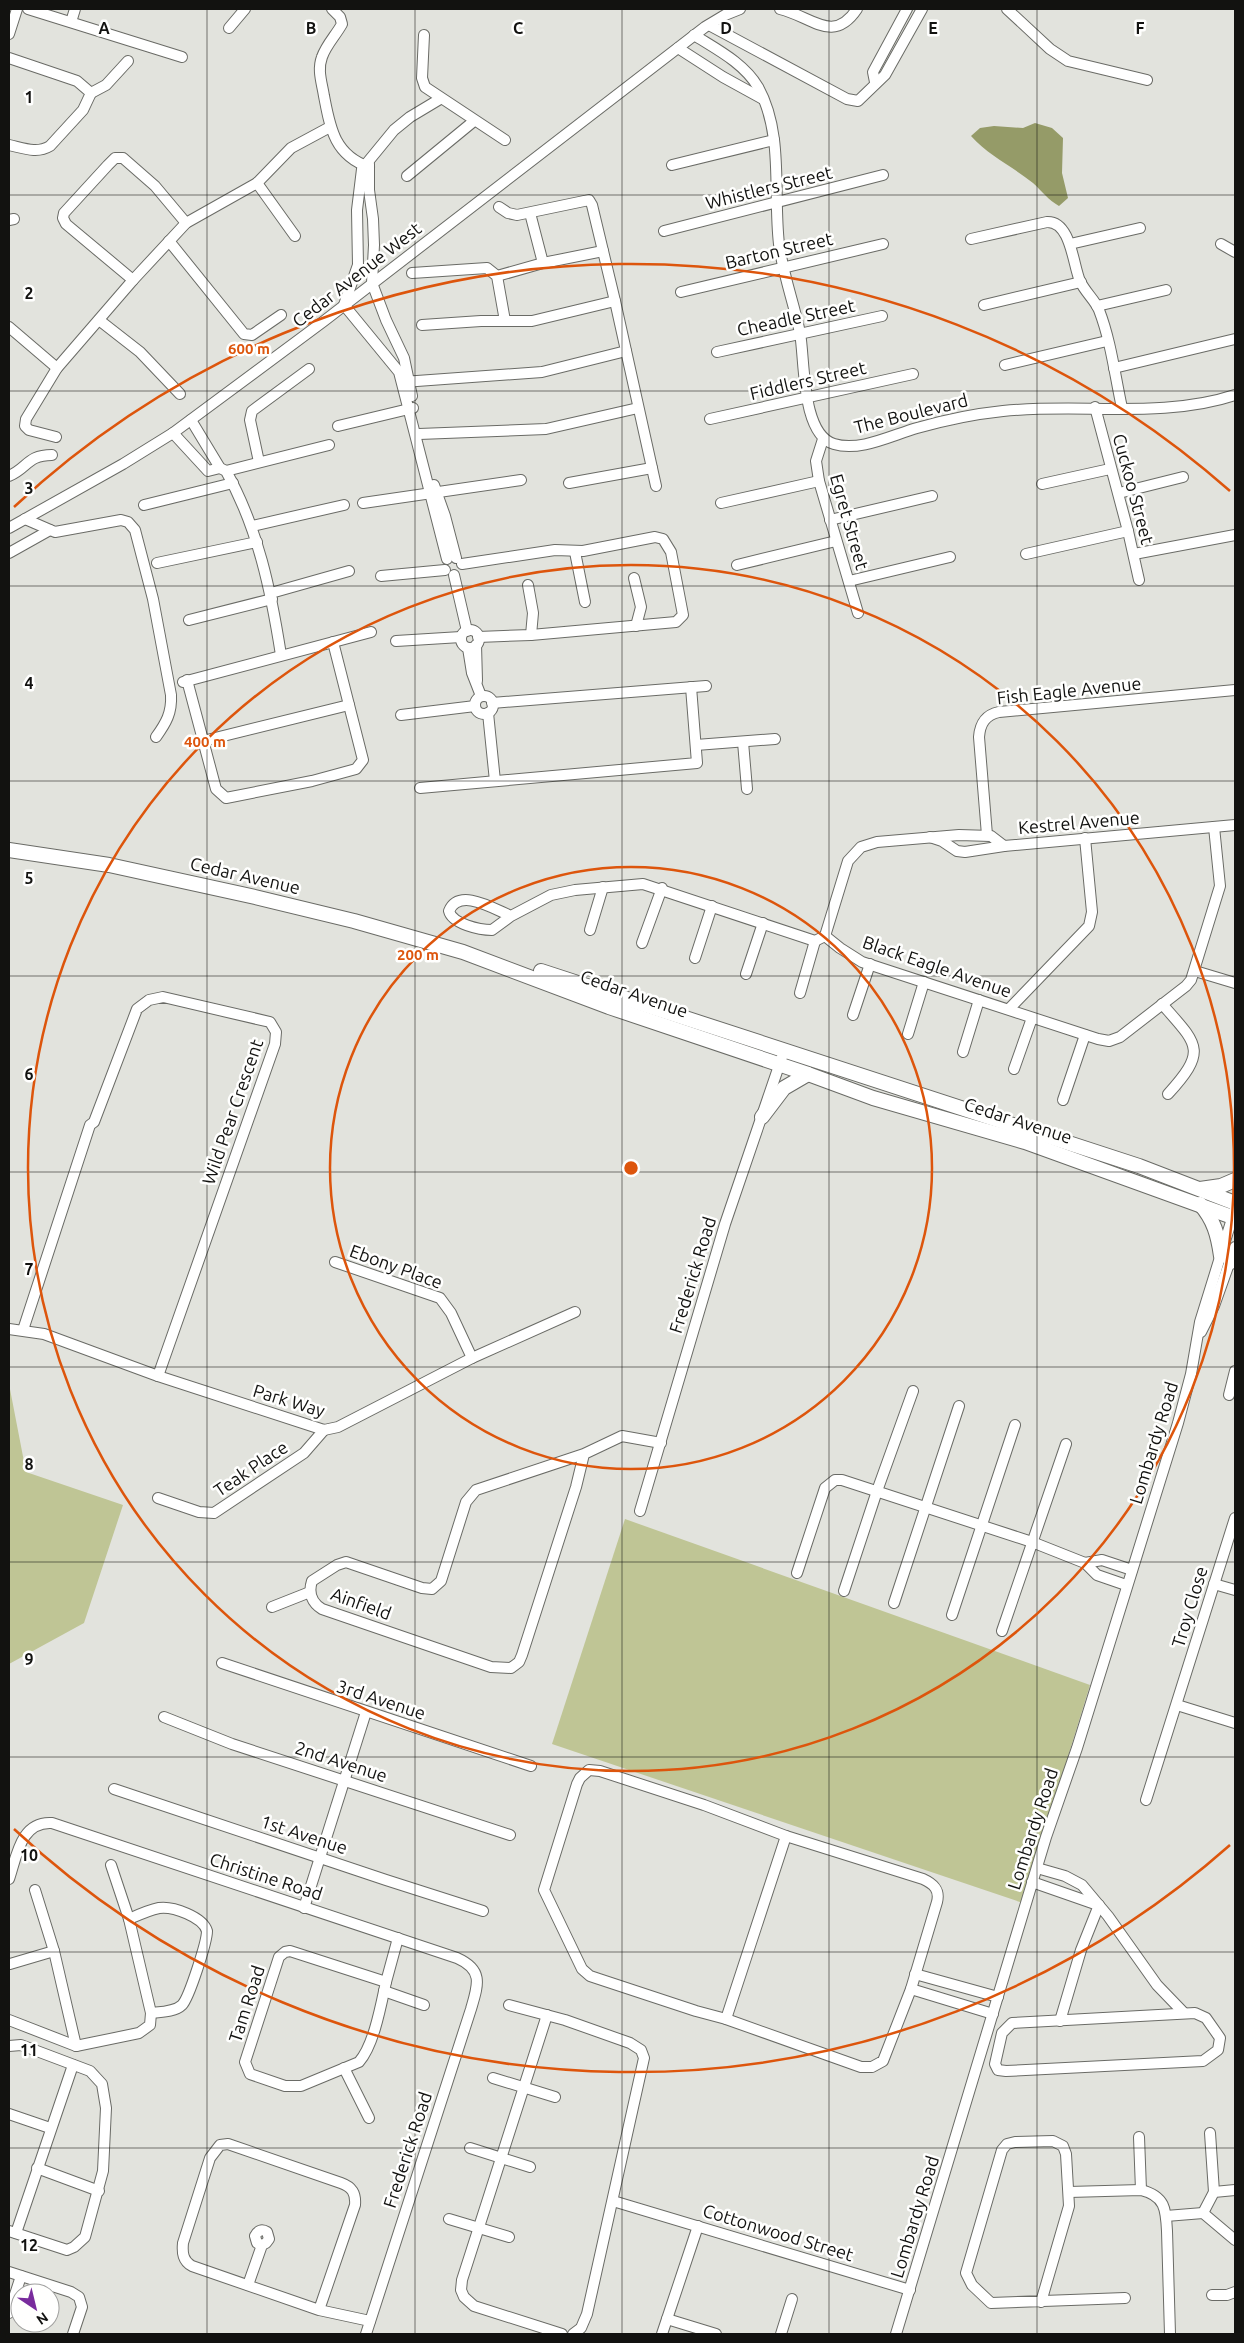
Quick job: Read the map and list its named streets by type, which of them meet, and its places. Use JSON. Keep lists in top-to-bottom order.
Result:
{
  "streets": {
    "main road": ["Cedar Avenue"],
    "street": [
      "Whistlers Street",
      "Barton Street",
      "Cedar Avenue West",
      "Cheadle Street",
      "Fiddlers Street",
      "The Boulevard",
      "Cuckoo Street",
      "Egret Street",
      "Fish Eagle Avenue",
      "Kestrel Avenue",
      "Black Eagle Avenue",
      "Wild Pear Crescent",
      "Ebony Place",
      "Frederick Road",
      "Park Way",
      "Lombardy Road",
      "Teak Place",
      "Ainfield",
      "Troy Close",
      "3rd Avenue",
      "2nd Avenue",
      "1st Avenue",
      "Christine Road",
      "Tam Road",
      "Cottonwood Street"
    ]
  },
  "crossings": [
    ["The Boulevard", "Cuckoo Street"],
    ["The Boulevard", "Egret Street"],
    ["Kestrel Avenue", "Black Eagle Avenue"],
    ["Cedar Avenue", "Frederick Road"],
    ["Cedar Avenue", "Lombardy Road"],
    ["Wild Pear Crescent", "Park Way"],
    ["Ebony Place", "Park Way"],
    ["Frederick Road", "Ainfield"],
    ["Frederick Road", "Christine Road"],
    ["Park Way", "Teak Place"],
    ["Lombardy Road", "Cottonwood Street"],
    ["Christine Road", "Tam Road"]
  ],
  "north": "bottom right",
  "grid": {
    "columns": [
      "A",
      "B",
      "C",
      "D",
      "E",
      "F"
    ],
    "rows": [
      "1",
      "2",
      "3",
      "4",
      "5",
      "6",
      "7",
      "8",
      "9",
      "10",
      "11",
      "12"
    ]
  },
  "rings": ["600 m", "400 m", "200 m"]
}
